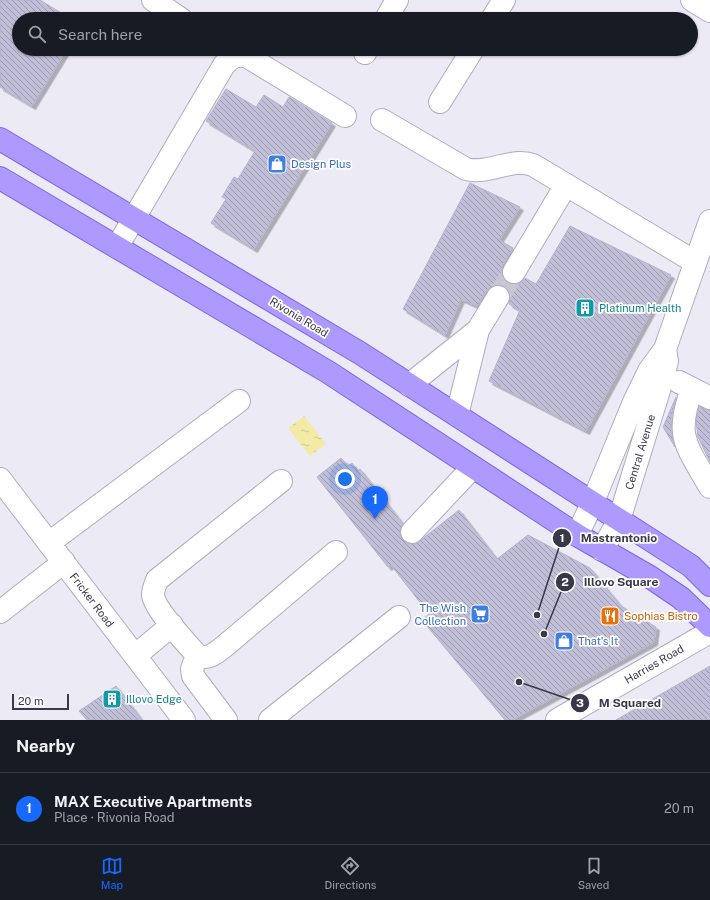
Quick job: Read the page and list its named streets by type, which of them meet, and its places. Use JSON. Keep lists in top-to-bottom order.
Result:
{
  "streets": {
    "main road": ["Rivonia Road"],
    "street": ["Central Avenue", "Fricker Road", "Harries Road"]
  },
  "crossings": [
    ["Rivonia Road", "Central Avenue"]
  ],
  "places": {
    "shop": ["Design Plus", "That's It"],
    "building": ["Platinum Health", "Illovo Edge"],
    "supermarket": ["The Wish Collection"],
    "other": ["Mastrantonio", "Illovo Square", "M Squared"],
    "restaurant": ["Sophias Bistro"]
  },
  "scale_bar": "20 m",
  "page": {
    "search": "Search here",
    "pins": "1",
    "scale": "20 m",
    "heading": "Nearby",
    "list": [
      {
        "mark": "1",
        "name": "MAX Executive Apartments",
        "note": "Place · Rivonia Road",
        "value": "20 m"
      }
    ],
    "nav": ["Map", "Directions", "Saved"]
  }
}
